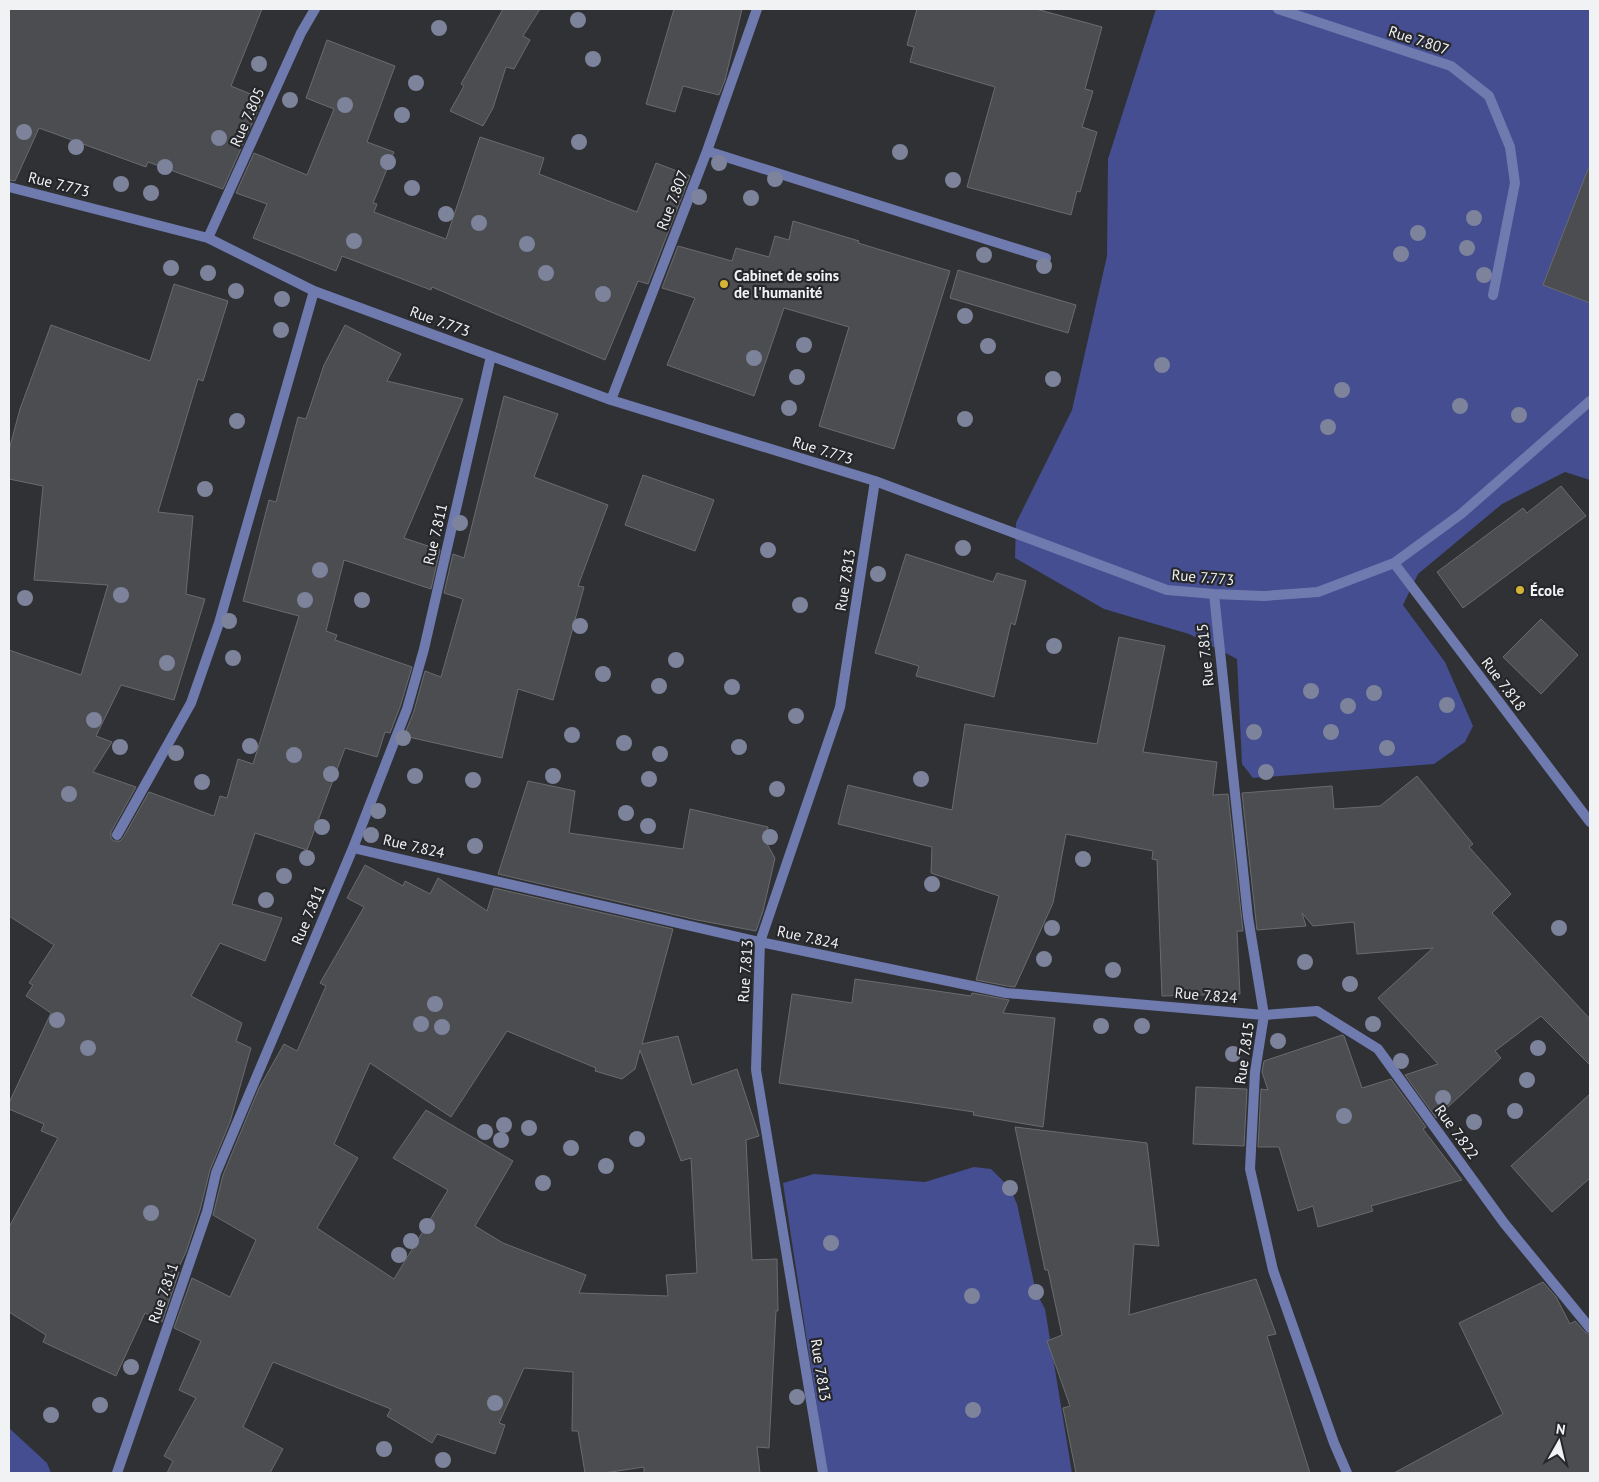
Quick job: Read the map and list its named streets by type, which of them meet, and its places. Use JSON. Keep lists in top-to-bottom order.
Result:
{
  "streets": {
    "street": [
      "Rue 7.807",
      "Rue 7.805",
      "Rue 7.773",
      "Rue 7.811",
      "Rue 7.813",
      "Rue 7.815",
      "Rue 7.818",
      "Rue 7.824",
      "Rue 7.822"
    ]
  },
  "crossings": [
    ["Rue 7.807", "Rue 7.773"],
    ["Rue 7.805", "Rue 7.773"],
    ["Rue 7.773", "Rue 7.811"],
    ["Rue 7.773", "Rue 7.813"],
    ["Rue 7.773", "Rue 7.815"],
    ["Rue 7.773", "Rue 7.818"],
    ["Rue 7.811", "Rue 7.824"],
    ["Rue 7.813", "Rue 7.824"],
    ["Rue 7.815", "Rue 7.824"],
    ["Rue 7.815", "Rue 7.822"],
    ["Rue 7.824", "Rue 7.822"]
  ],
  "places": ["Cabinet de soins de l'humanité", "École"],
  "north": "top"
}
